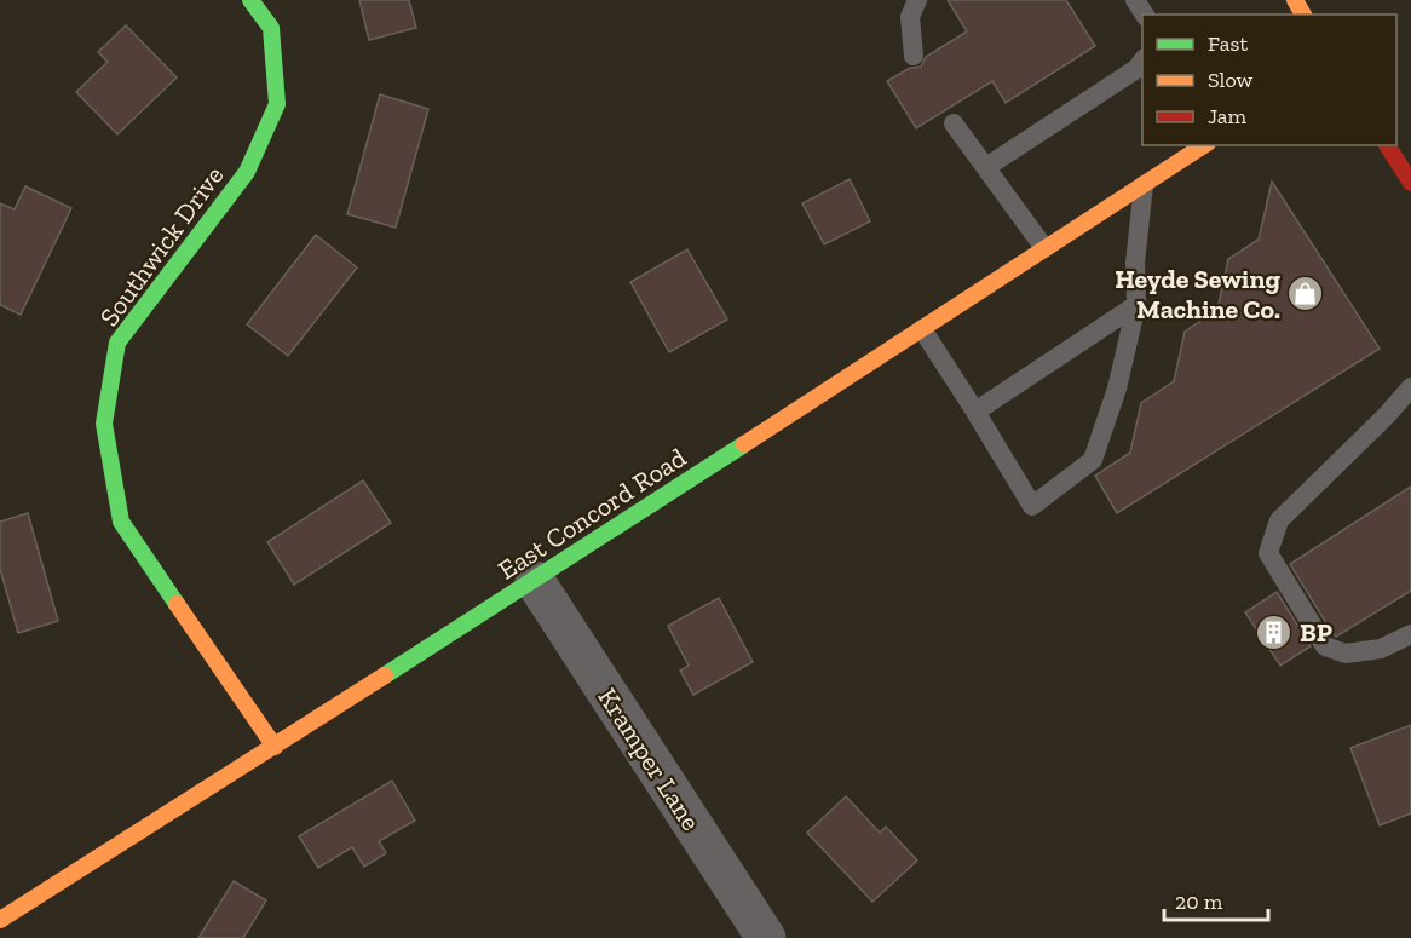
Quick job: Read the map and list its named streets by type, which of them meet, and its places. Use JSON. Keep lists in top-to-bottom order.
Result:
{
  "streets": {
    "street": ["Southwick Drive", "East Concord Road", "Kramper Lane"]
  },
  "crossings": [
    ["Southwick Drive", "East Concord Road"],
    ["East Concord Road", "Kramper Lane"]
  ],
  "places": {
    "shop": ["Heyde Sewing Machine Co."],
    "building": ["BP"]
  },
  "legend": ["Fast", "Slow", "Jam"],
  "scale_bar": "20 m"
}
